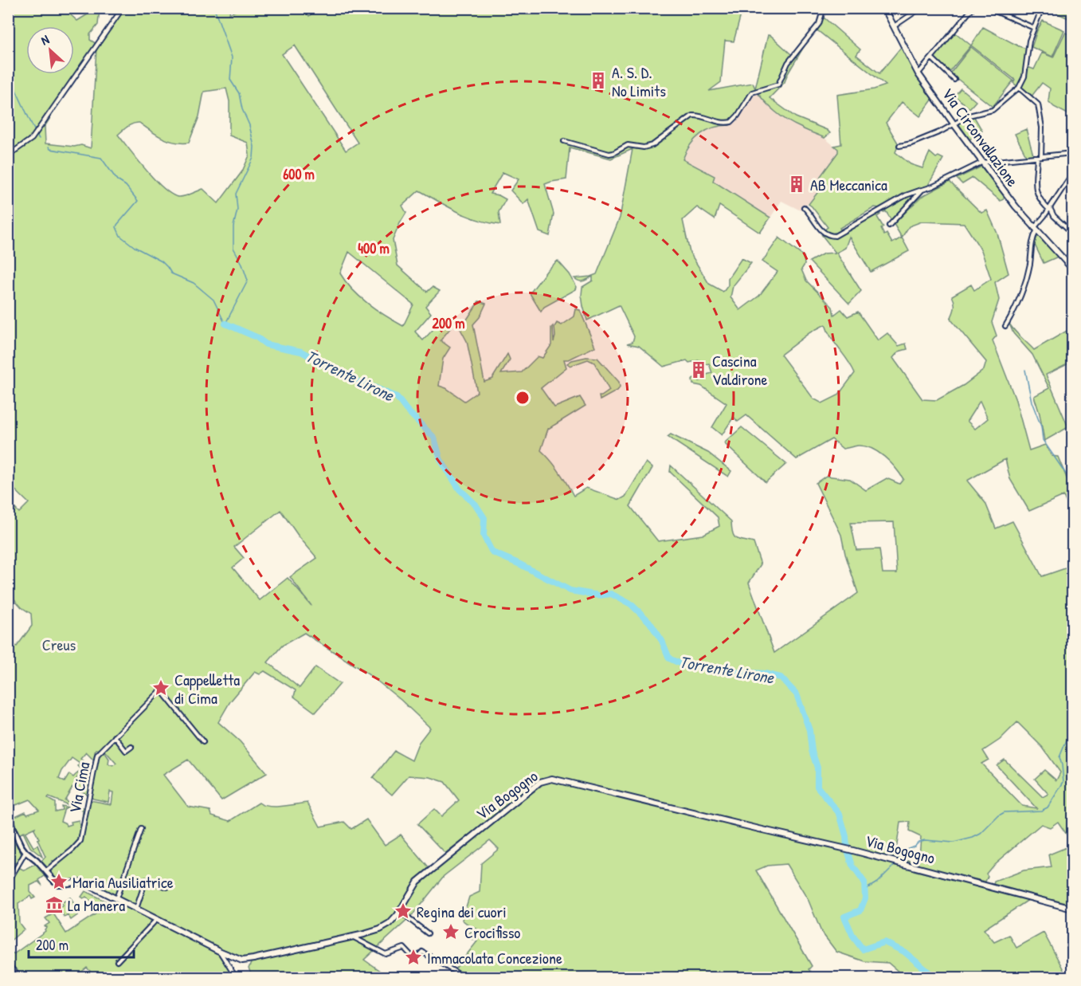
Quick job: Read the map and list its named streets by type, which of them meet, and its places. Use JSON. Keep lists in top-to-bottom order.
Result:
{
  "streets": {
    "main road": ["Via Circonvallazione", "Via Bogogno"],
    "street": ["Via Cima"]
  },
  "water": ["Torrente Lirone"],
  "parks": ["Creus"],
  "places": {
    "building": ["A. S. D. No Limits", "AB Meccanica", "Cascina Valdirone"],
    "place": [
      "Cappelletta di Cima",
      "Maria Ausiliatrice",
      "Regina dei cuori",
      "Crocifisso",
      "Immacolata Concezione"
    ],
    "museum": ["La Manera"]
  },
  "scale_bar": "200 m",
  "north": "top left",
  "rings": ["600 m", "400 m", "200 m"]
}
